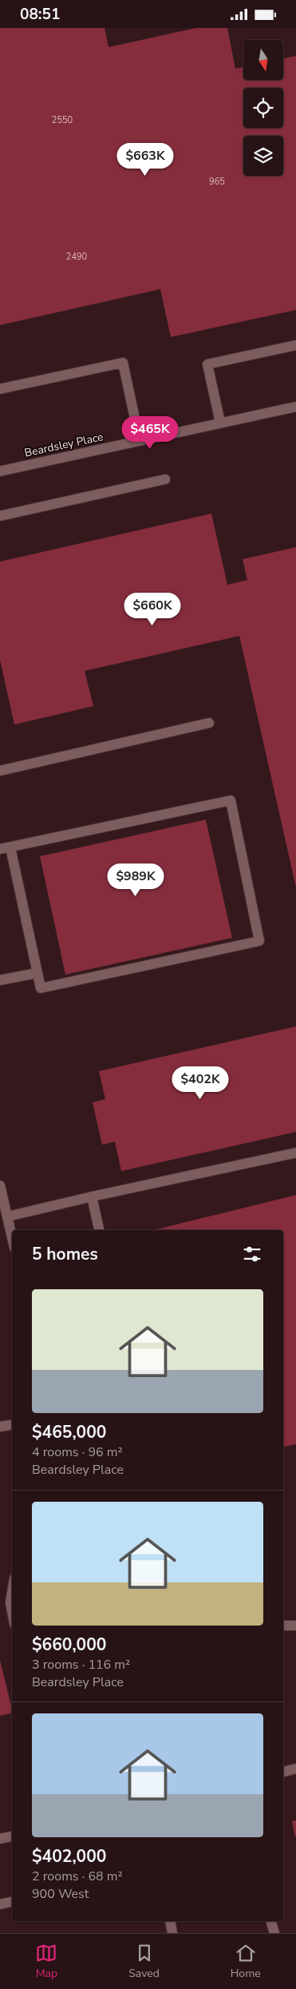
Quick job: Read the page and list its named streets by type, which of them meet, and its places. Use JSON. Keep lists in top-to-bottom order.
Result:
{
  "streets": {
    "street": ["Beardsley Place"]
  },
  "house_numbers": ["2550", "965", "2490"],
  "north": "bottom",
  "page": {
    "status": "08:51",
    "price": [
      "$663K",
      "$465K",
      "$660K",
      "$989K",
      "$402K"
    ],
    "heading": "5 homes",
    "list": [
      {
        "name": "$465,000",
        "note": "4 rooms · 96 m² · Beardsley Place"
      },
      {
        "name": "$660,000",
        "note": "3 rooms · 116 m² · Beardsley Place"
      },
      {
        "name": "$402,000",
        "note": "2 rooms · 68 m² · 900 West"
      }
    ],
    "tabs": ["Map", "Saved", "Home"]
  }
}
